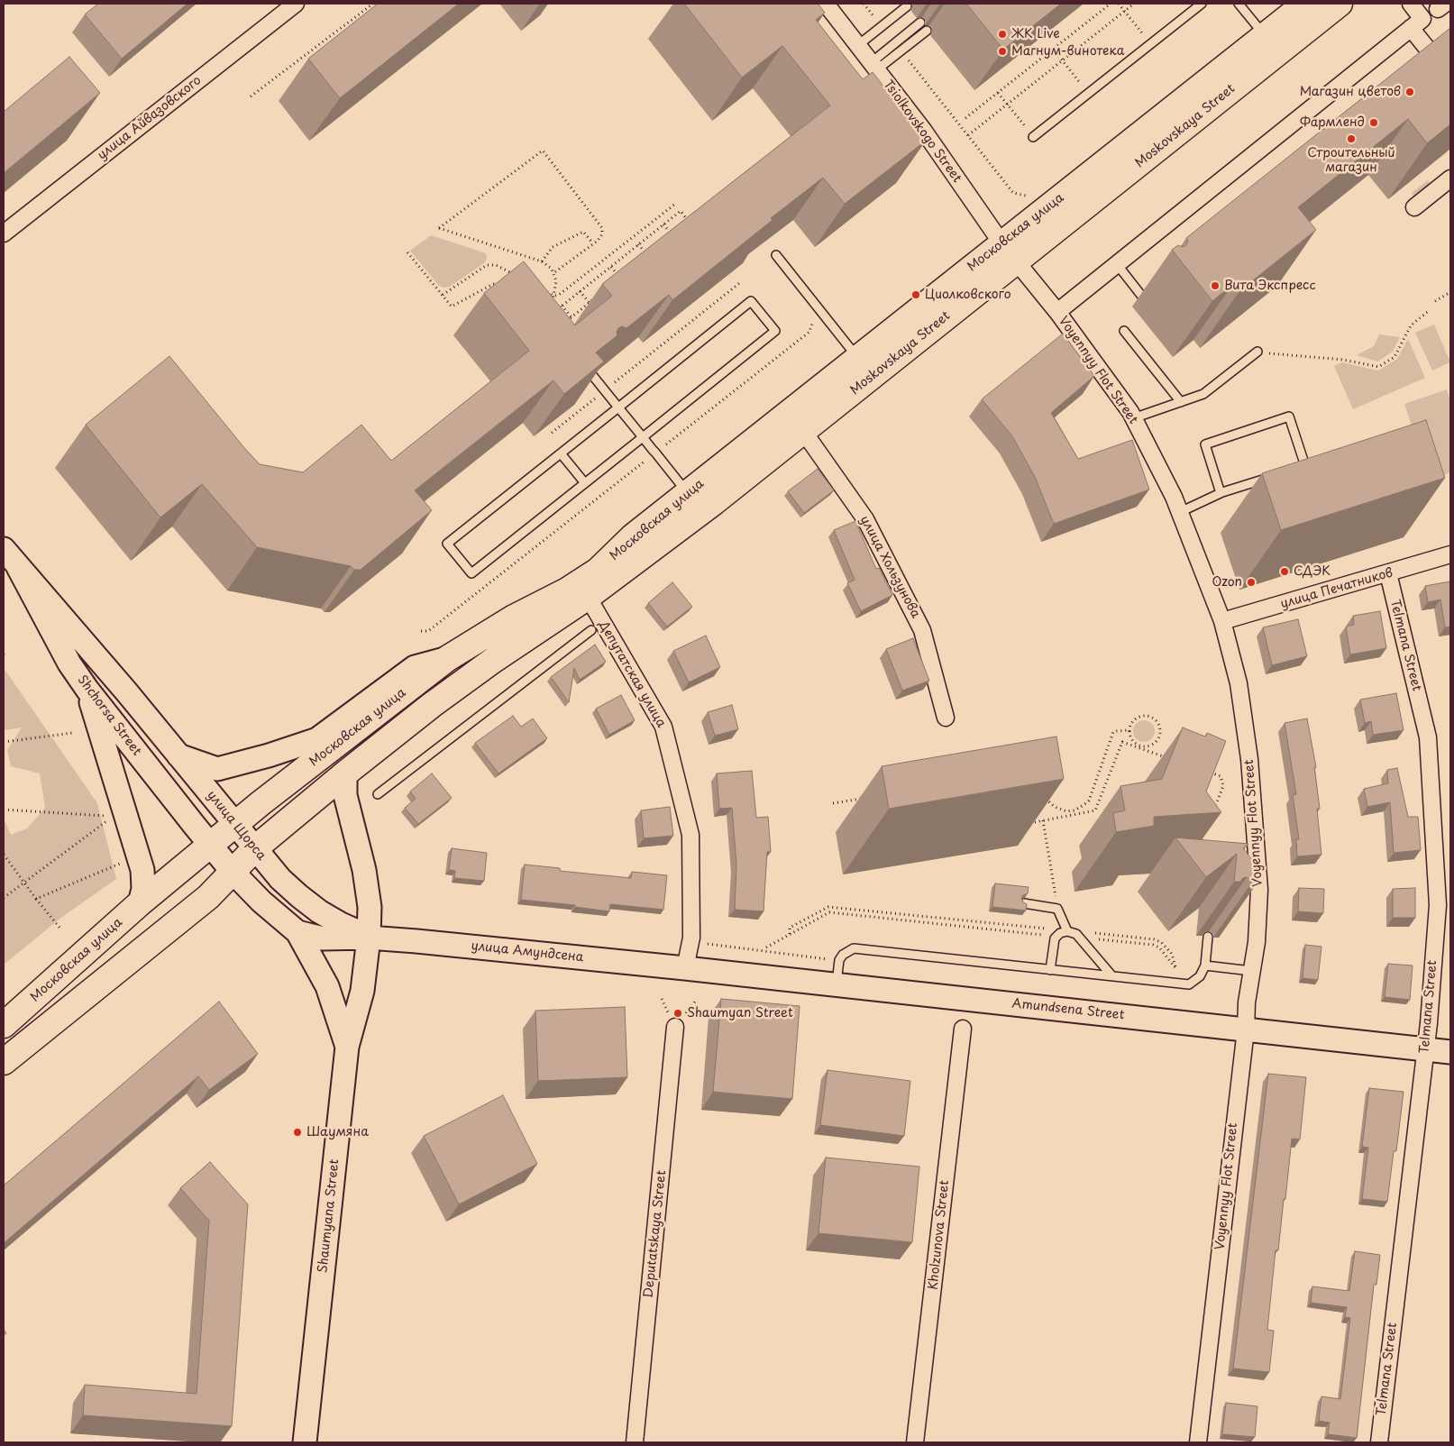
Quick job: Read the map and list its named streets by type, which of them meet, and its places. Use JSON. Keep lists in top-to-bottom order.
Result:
{
  "streets": {
    "main road": [
      "Moskovskaya Street",
      "Московская улица",
      "Shchorsa Street",
      "улица Щорса",
      "улица Амундсена",
      "Amundsena Street",
      "Shaumyana Street"
    ],
    "street": [
      "улица Айвазовского",
      "Tsiolkovskogo Street",
      "Voyennyy Flot Street",
      "улица Хользунова",
      "улица Печатников",
      "Telmana Street",
      "Депутатская улица",
      "Deputatskaya Street",
      "Kholzunova Street"
    ]
  },
  "crossings": [
    ["Moskovskaya Street", "Tsiolkovskogo Street"],
    ["Moskovskaya Street", "Московская улица"],
    ["Moskovskaya Street", "Voyennyy Flot Street"],
    ["Moskovskaya Street", "улица Хользунова"],
    ["Moskovskaya Street", "Депутатская улица"],
    ["Tsiolkovskogo Street", "Московская улица"],
    ["Tsiolkovskogo Street", "Voyennyy Flot Street"],
    ["Московская улица", "Voyennyy Flot Street"],
    ["Московская улица", "Shchorsa Street"],
    ["Московская улица", "улица Щорса"],
    ["Voyennyy Flot Street", "улица Печатников"],
    ["Voyennyy Flot Street", "Amundsena Street"],
    ["улица Печатников", "Telmana Street"],
    ["Telmana Street", "Amundsena Street"],
    ["Депутатская улица", "улица Амундсена"],
    ["Депутатская улица", "Amundsena Street"],
    ["Shchorsa Street", "улица Щорса"],
    ["улица Щорса", "улица Амундсена"],
    ["улица Щорса", "Shaumyana Street"],
    ["улица Амундсена", "Amundsena Street"],
    ["улица Амундсена", "Shaumyana Street"]
  ],
  "places": [
    "ЖК Live",
    "Магнум-винотека",
    "Магазин цветов",
    "Фармленд",
    "Строительный магазин",
    "Вита Экспресс",
    "Циолковского",
    "СДЭК",
    "Ozon",
    "Shaumyan Street",
    "Шаумяна"
  ]
}
